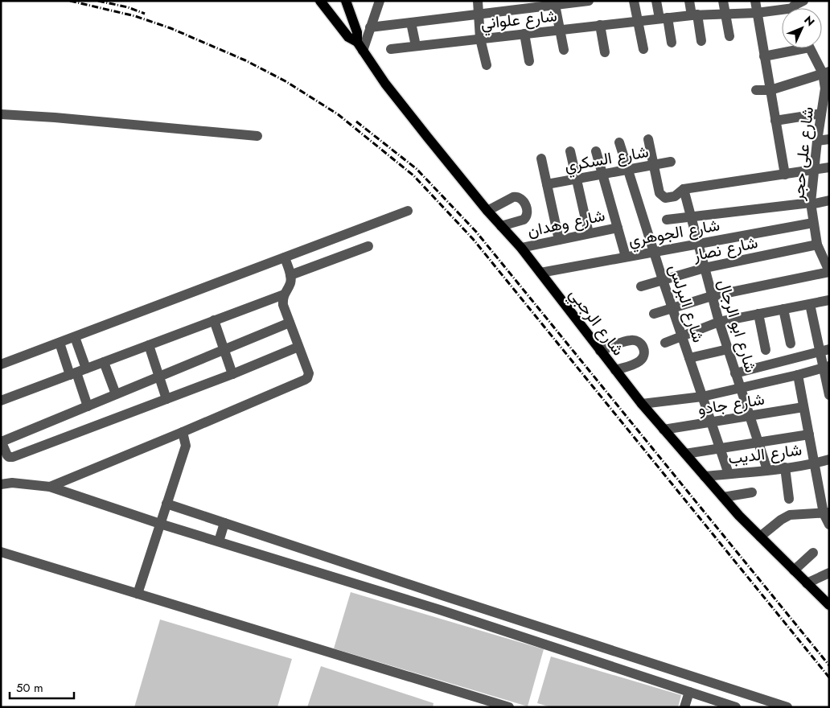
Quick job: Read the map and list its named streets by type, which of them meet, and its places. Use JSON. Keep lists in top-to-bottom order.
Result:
{
  "streets": {
    "main road": ["شارع الرجبي"],
    "street": [
      "شارع علواني",
      "شارع على حجر",
      "شارع السكري",
      "شارع وهدان",
      "شارع الجوهري",
      "شارع نصار",
      "شارع البرلس",
      "شارع ابو الرجال",
      "شارع جادو",
      "شارع الديب"
    ]
  },
  "crossings": [
    ["شارع على حجر", "شارع الجوهري"],
    ["شارع على حجر", "شارع نصار"],
    ["شارع السكري", "شارع البرلس"],
    ["شارع وهدان", "شارع الرجبي"],
    ["شارع الجوهري", "شارع البرلس"],
    ["شارع الجوهري", "شارع الرجبي"],
    ["شارع الجوهري", "شارع ابو الرجال"],
    ["شارع نصار", "شارع البرلس"],
    ["شارع نصار", "شارع ابو الرجال"],
    ["شارع البرلس", "شارع جادو"],
    ["شارع البرلس", "شارع الديب"],
    ["شارع الرجبي", "شارع جادو"],
    ["شارع الرجبي", "شارع الديب"],
    ["شارع ابو الرجال", "شارع جادو"],
    ["شارع ابو الرجال", "شارع الديب"]
  ],
  "scale_bar": "50 m",
  "north": "top right"
}
